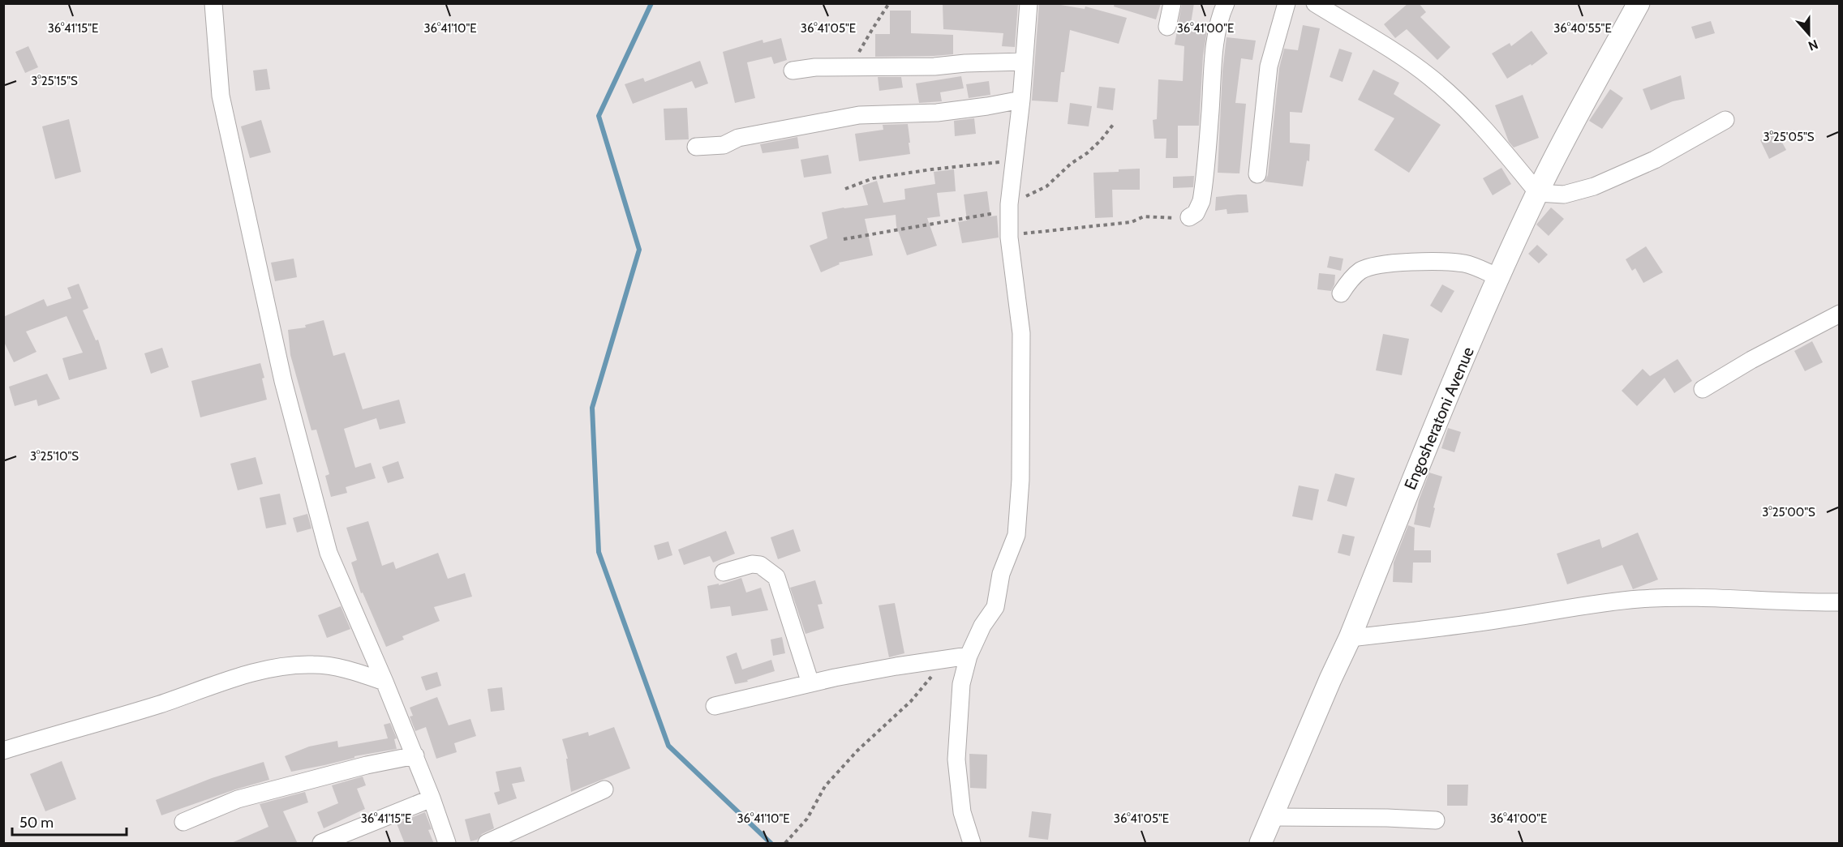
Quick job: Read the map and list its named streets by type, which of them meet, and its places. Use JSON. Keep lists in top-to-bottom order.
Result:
{
  "streets": {
    "street": ["Engosheratoni Avenue"]
  },
  "scale_bar": "50 m",
  "north": "bottom",
  "coordinates": [
    "36°41'15\"E",
    "36°41'10\"E",
    "36°41'05\"E",
    "36°41'00\"E",
    "36°40'55\"E",
    "3°25'15\"S",
    "3°25'05\"S",
    "3°25'10\"S",
    "3°25'00\"S"
  ]
}
